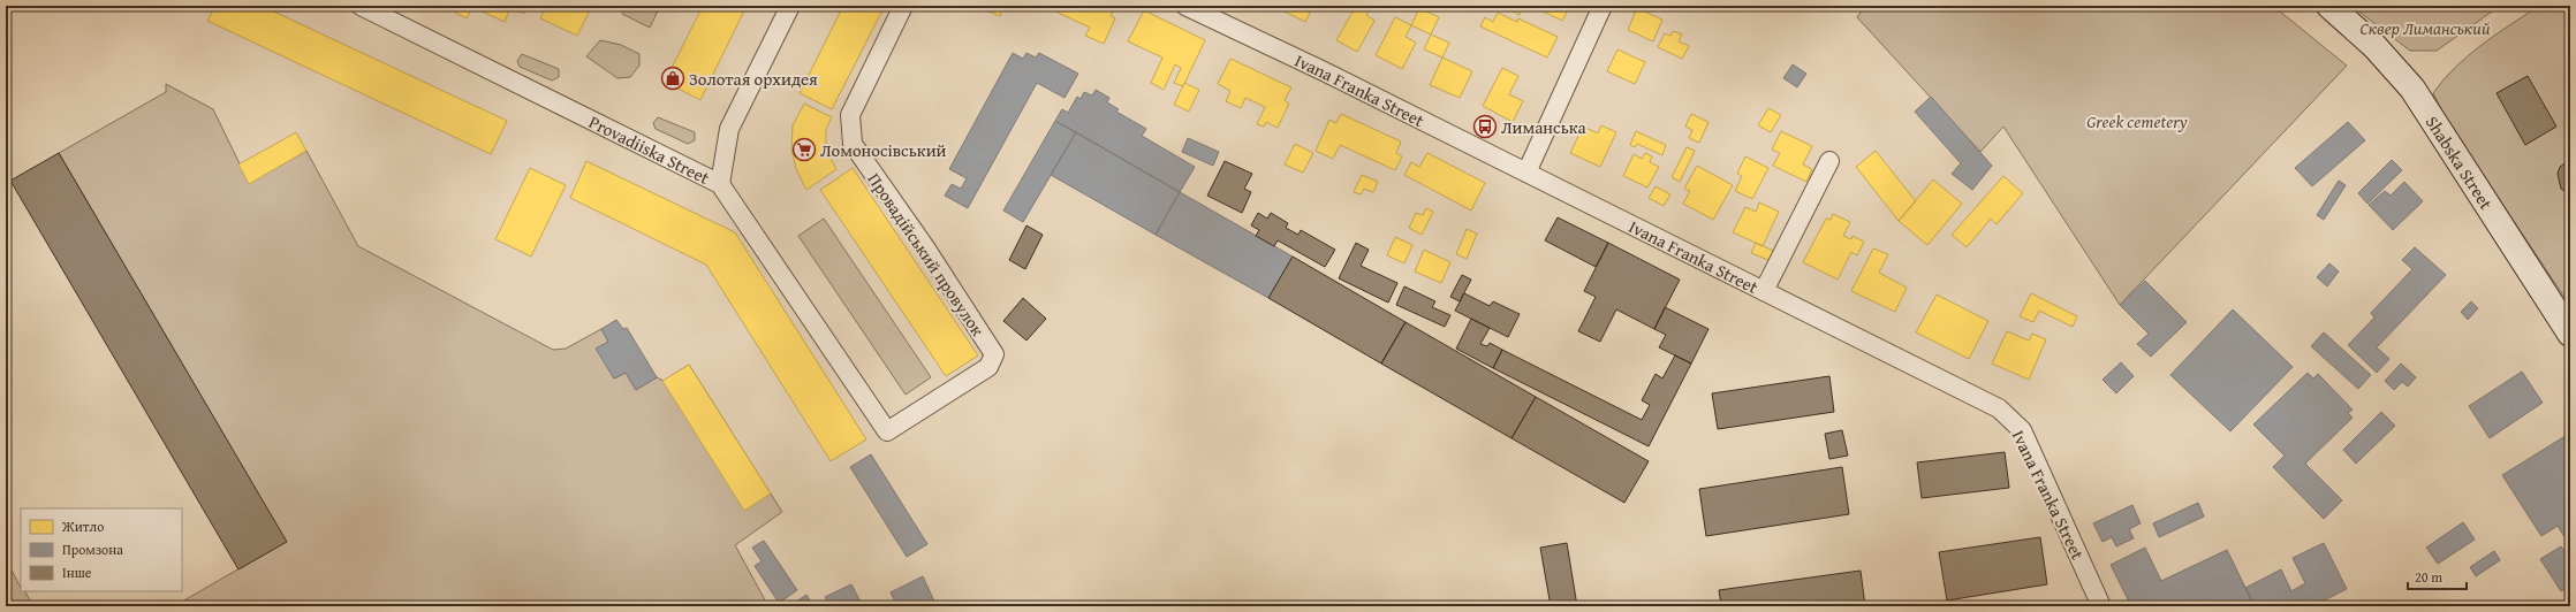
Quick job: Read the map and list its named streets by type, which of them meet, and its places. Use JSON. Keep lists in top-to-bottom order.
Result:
{
  "streets": {
    "main road": ["Shabska Street"],
    "street": ["Ivana Franka Street", "Provadiiska Street", "Провадійський провулок"]
  },
  "crossings": [
    ["Provadiiska Street", "Провадійський провулок"]
  ],
  "parks": ["Сквер Лиманський", "Greek cemetery"],
  "places": {
    "shop": ["Золотая орхидея"],
    "bus stop": ["Лиманська"],
    "supermarket": ["Ломоносівський"]
  },
  "legend": ["Житло", "Промзона", "Інше"],
  "scale_bar": "20 m"
}
